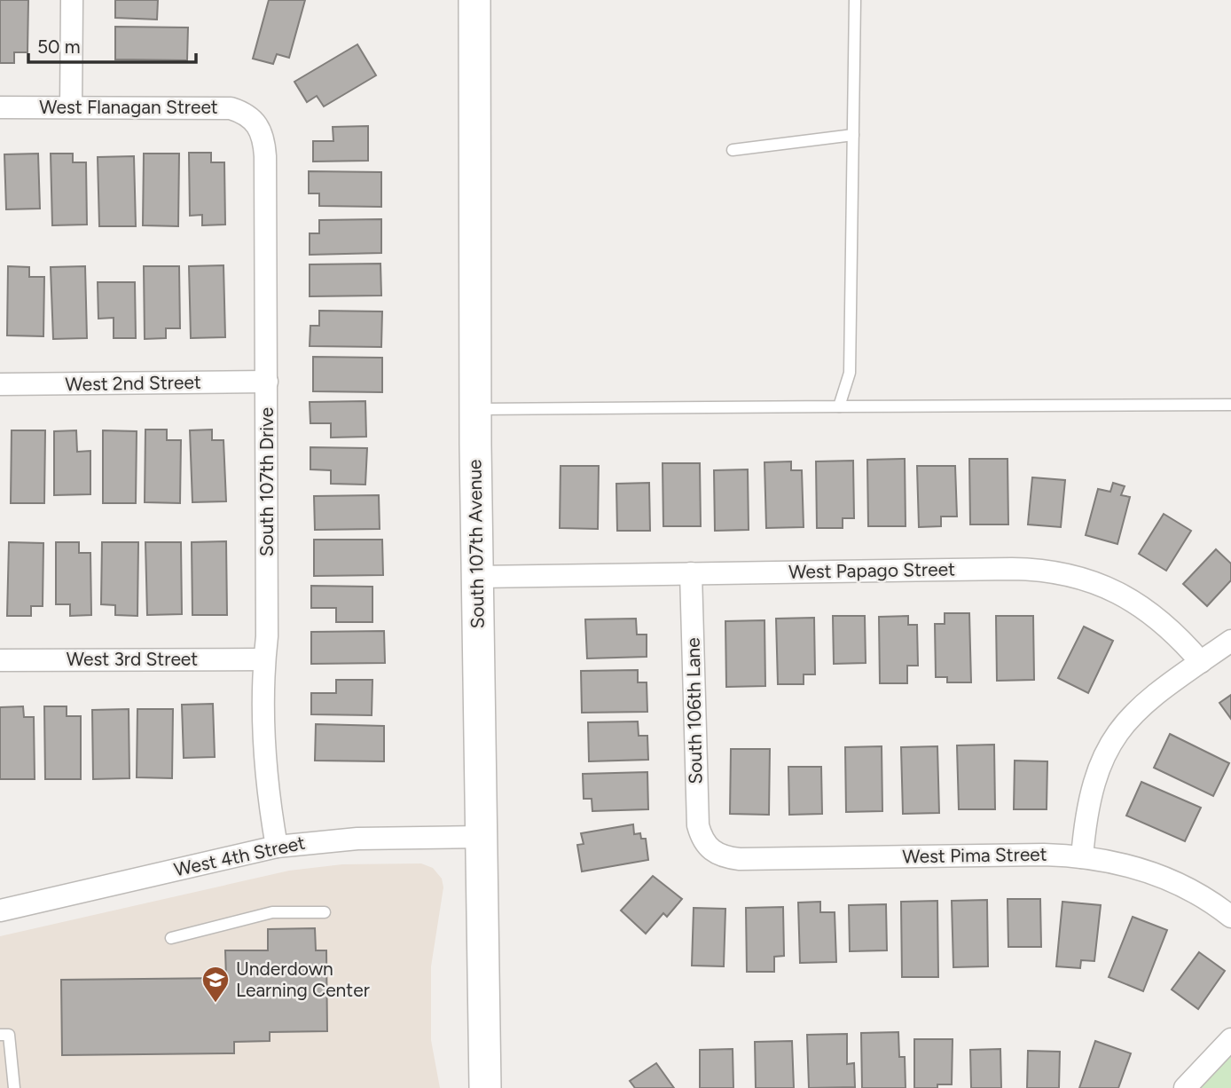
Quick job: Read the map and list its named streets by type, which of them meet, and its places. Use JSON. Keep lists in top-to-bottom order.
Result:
{
  "streets": {
    "main road": ["South 107th Avenue"],
    "street": [
      "West Flanagan Street",
      "West 2nd Street",
      "South 107th Drive",
      "West Papago Street",
      "West 3rd Street",
      "South 106th Lane",
      "West Pima Street",
      "West 4th Street"
    ]
  },
  "crossings": [
    ["West Flanagan Street", "South 107th Drive"],
    ["West 2nd Street", "South 107th Drive"],
    ["South 107th Drive", "West 3rd Street"],
    ["South 107th Drive", "West 4th Street"],
    ["South 107th Avenue", "West Papago Street"],
    ["South 107th Avenue", "West 4th Street"],
    ["West Papago Street", "South 106th Lane"],
    ["South 106th Lane", "West Pima Street"]
  ],
  "places": {
    "school or university": ["Underdown Learning Center"]
  },
  "scale_bar": "50 m"
}
